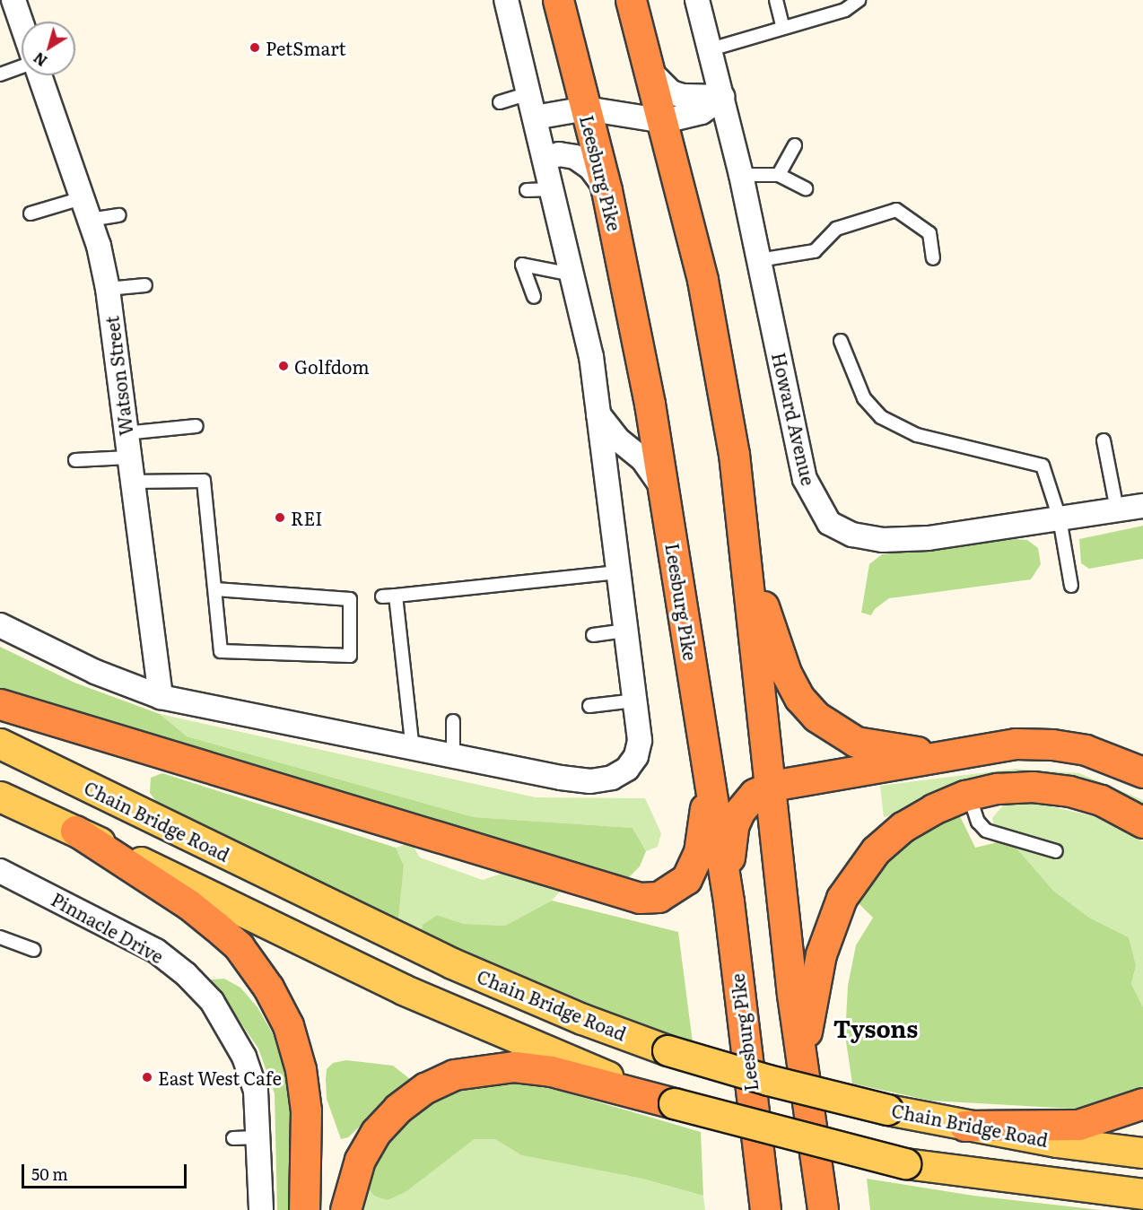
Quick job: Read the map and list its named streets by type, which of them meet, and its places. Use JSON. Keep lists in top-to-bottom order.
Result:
{
  "streets": {
    "highway": ["Leesburg Pike"],
    "main road": ["Chain Bridge Road"],
    "street": ["Watson Street", "Howard Avenue", "Pinnacle Drive"]
  },
  "districts": ["Tysons"],
  "places": [
    "PetSmart",
    "Golfdom",
    "REI",
    "East West Cafe"
  ],
  "scale_bar": "50 m",
  "north": "bottom left"
}
